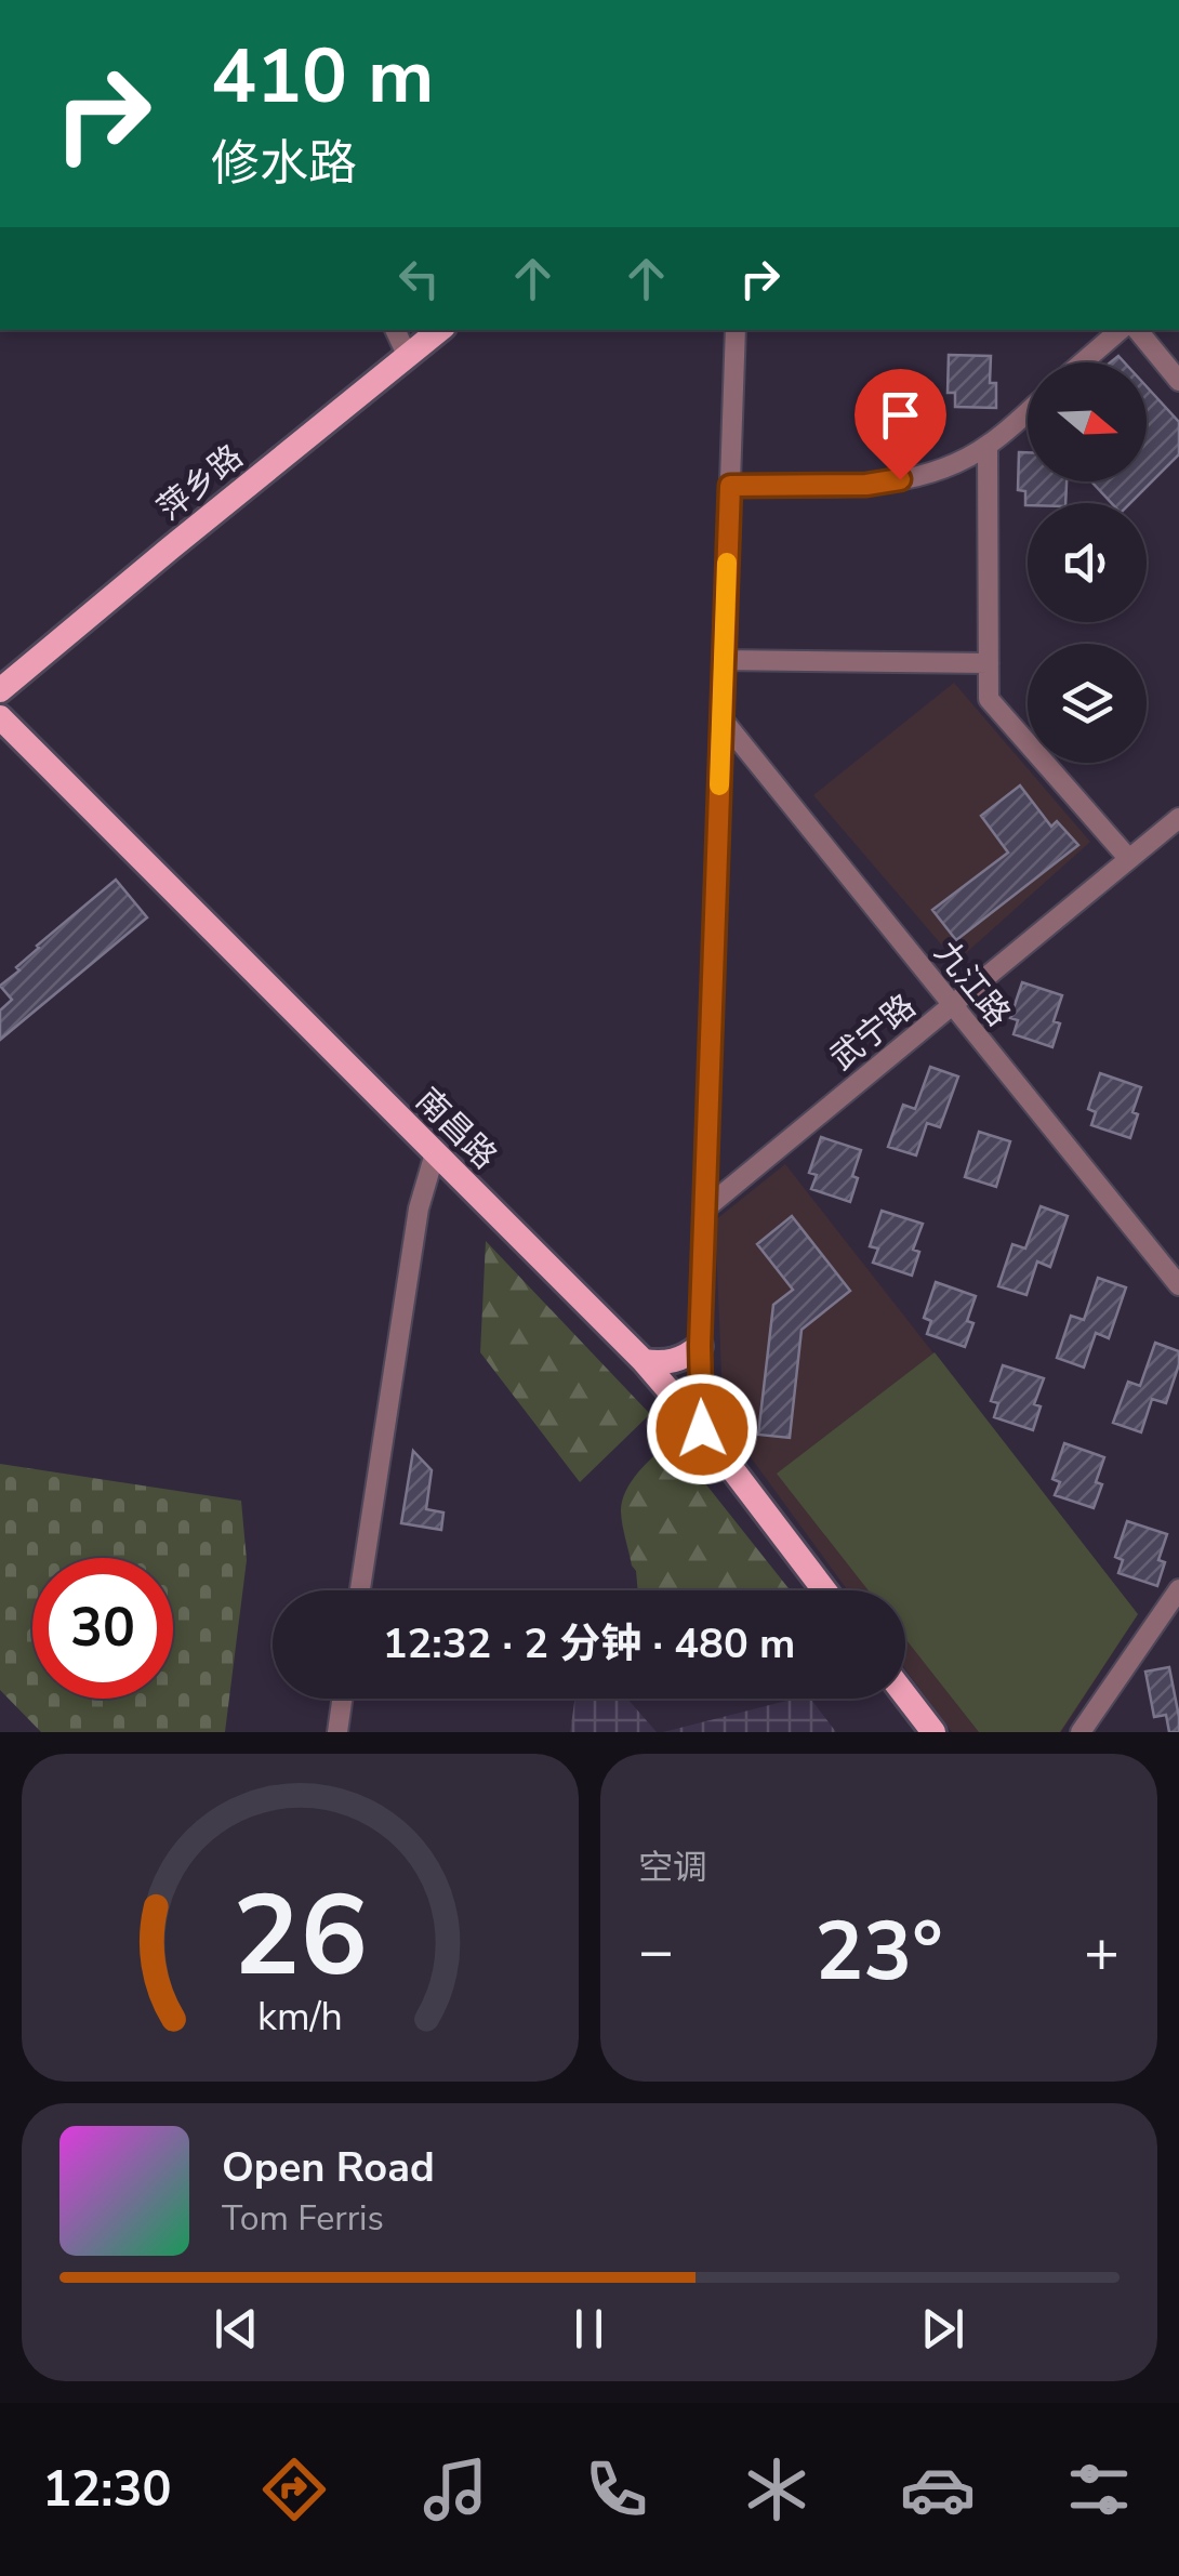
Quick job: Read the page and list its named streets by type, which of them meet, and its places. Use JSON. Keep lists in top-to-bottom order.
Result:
{
  "streets": {
    "main road": ["萍乡路", "南昌路"],
    "street": ["九江路", "武宁路"]
  },
  "crossings": [
    ["九江路", "武宁路"]
  ],
  "north": "right",
  "page": {
    "turn": ["410 m", "修水路"],
    "limit": "30",
    "trip": "12:32 · 2 分钟 · 480 m",
    "tile": "空调",
    "heat": ["−", "23°", "+"],
    "song": ["Open Road", "Tom Ferris"],
    "tabs": "12:30",
    "gauge": ["26", "km/h"]
  }
}
